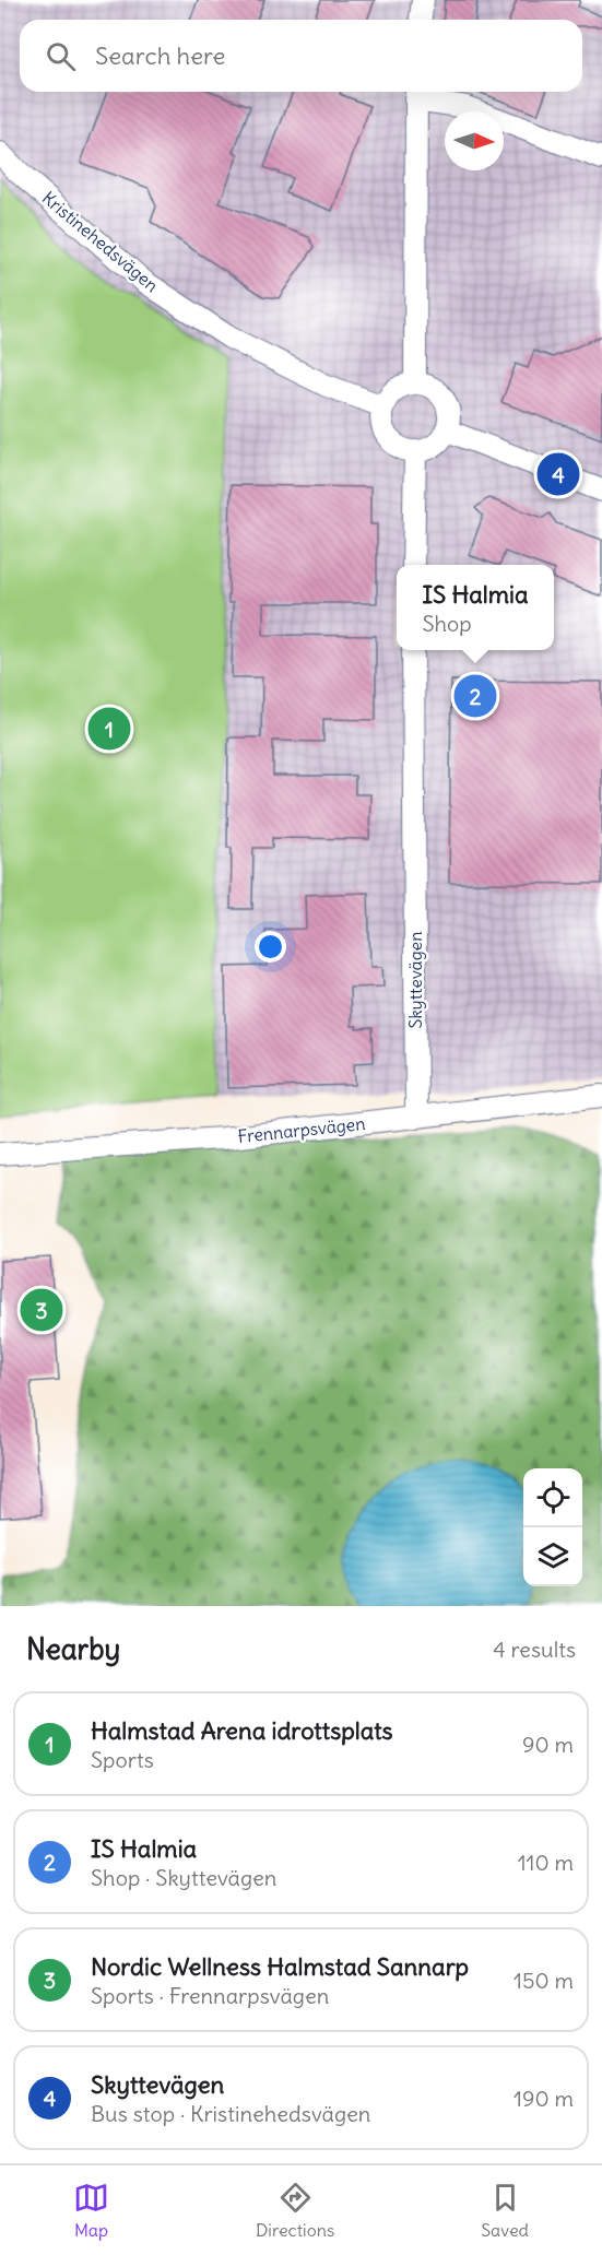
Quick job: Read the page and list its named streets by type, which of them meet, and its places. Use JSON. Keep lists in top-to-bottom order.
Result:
{
  "streets": {
    "street": ["Kristinehedsvägen", "Skyttevägen", "Frennarpsvägen"]
  },
  "crossings": [
    ["Skyttevägen", "Frennarpsvägen"]
  ],
  "north": "right",
  "page": {
    "search": "Search here",
    "pins": [
      "4",
      "2",
      "1",
      "3"
    ],
    "popup": ["IS Halmia", "Shop"],
    "heading": ["Nearby", "4 results"],
    "list": [
      {
        "mark": "1",
        "name": "Halmstad Arena idrottsplats",
        "note": "Sports",
        "value": "90 m"
      },
      {
        "mark": "2",
        "name": "IS Halmia",
        "note": "Shop · Skyttevägen",
        "value": "110 m"
      },
      {
        "mark": "3",
        "name": "Nordic Wellness Halmstad Sannarp",
        "note": "Sports · Frennarpsvägen",
        "value": "150 m"
      },
      {
        "mark": "4",
        "name": "Skyttevägen",
        "note": "Bus stop · Kristinehedsvägen",
        "value": "190 m"
      }
    ],
    "nav": ["Map", "Directions", "Saved"]
  }
}
